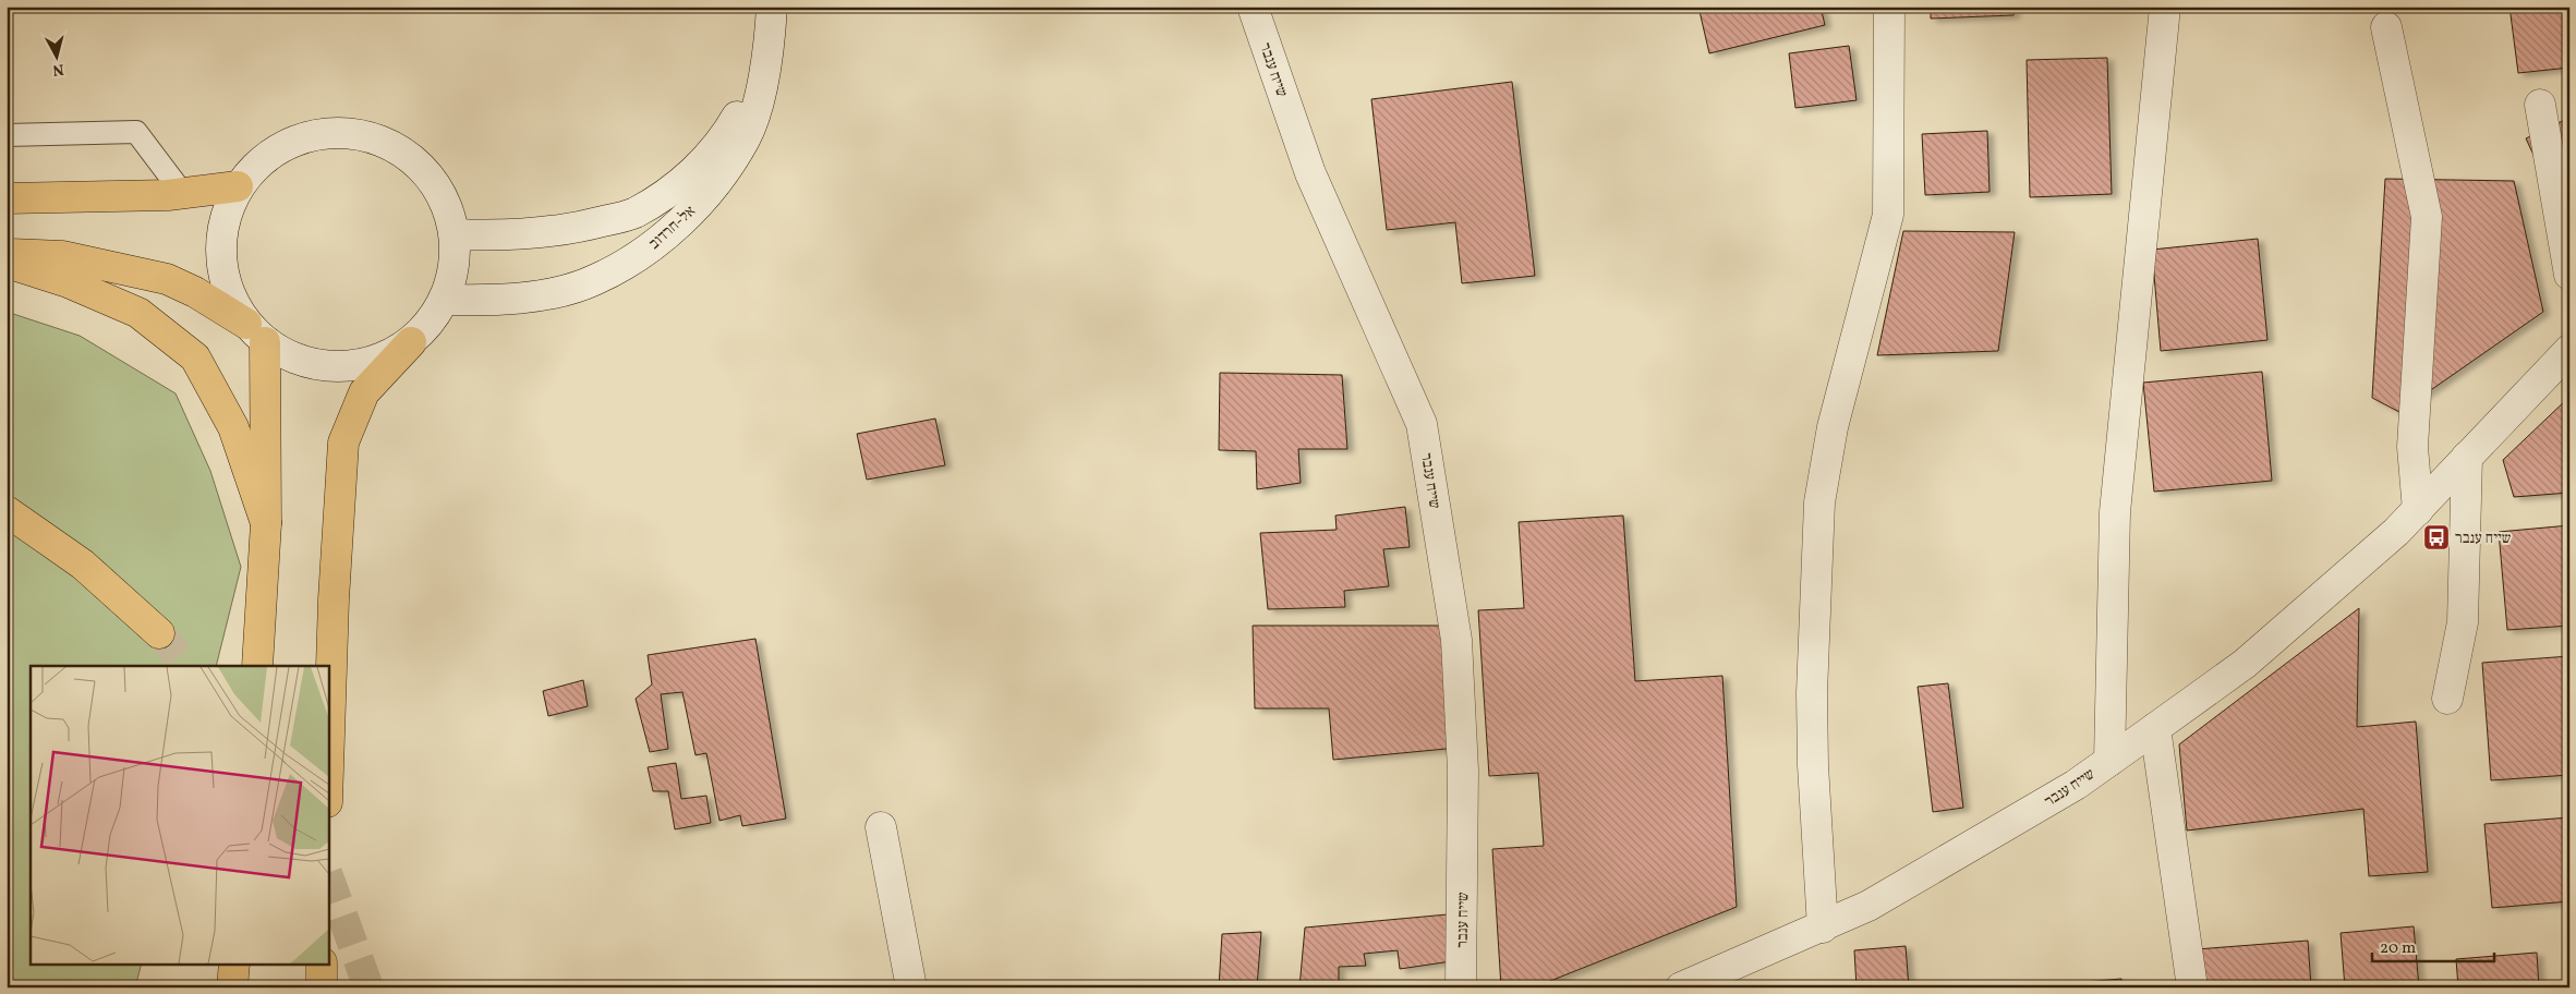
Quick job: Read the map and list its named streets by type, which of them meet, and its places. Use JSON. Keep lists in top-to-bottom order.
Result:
{
  "streets": {
    "street": ["שייח ענבר", "אל-חרדוב"]
  },
  "places": {
    "bus stop": ["שייח ענבר"]
  },
  "scale_bar": "20 m",
  "north": "bottom"
}
